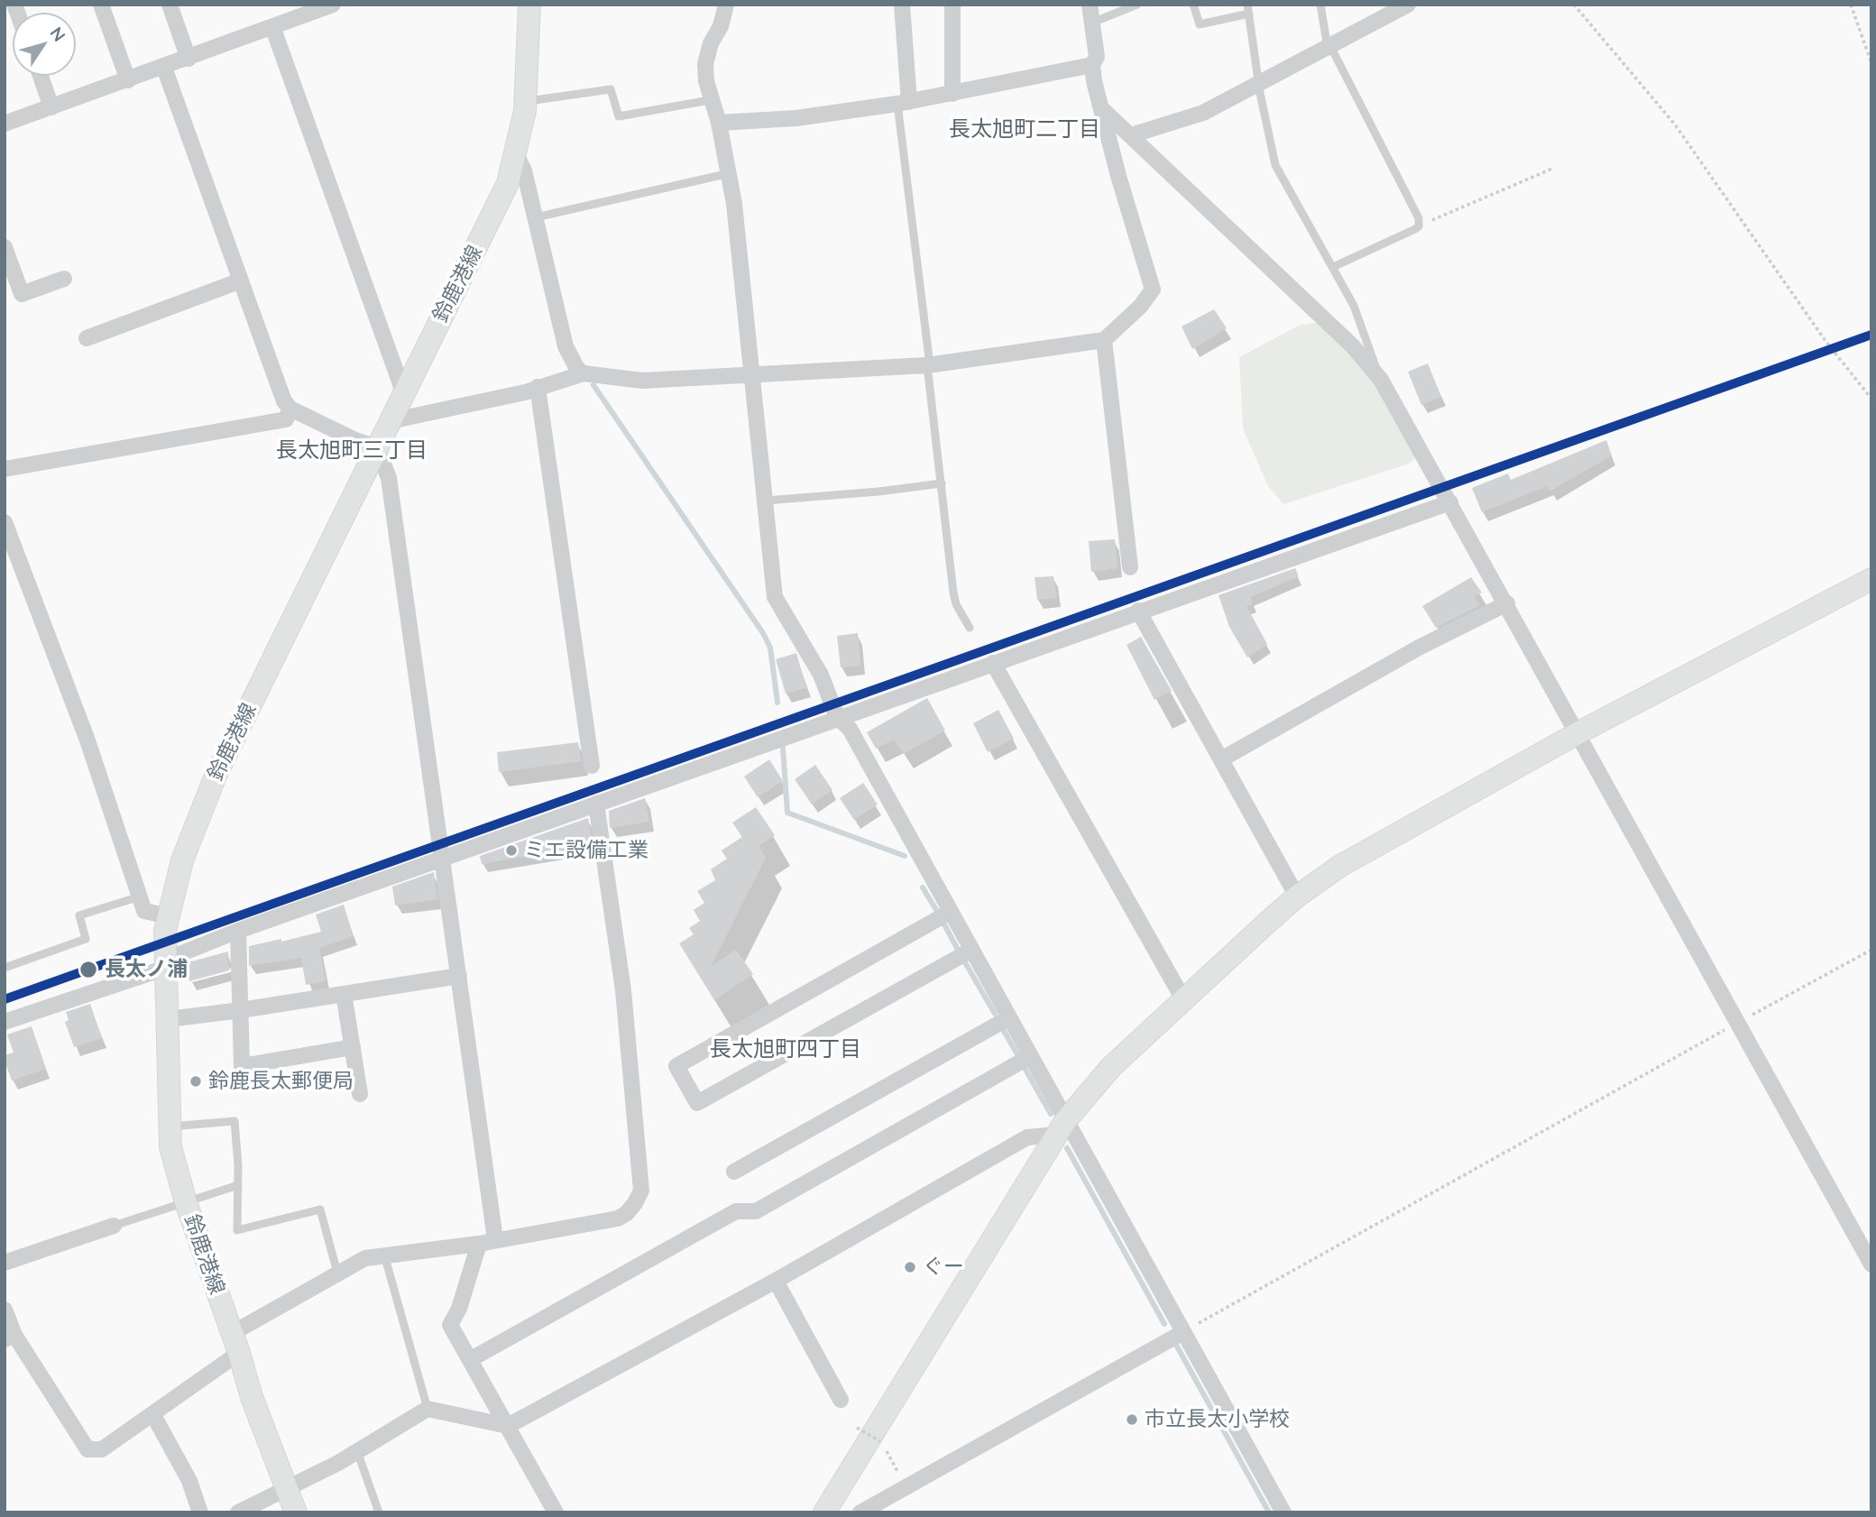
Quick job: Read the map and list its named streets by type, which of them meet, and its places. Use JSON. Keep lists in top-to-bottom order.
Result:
{
  "streets": {
    "main road": ["鈴鹿港線"]
  },
  "districts": ["長太旭町二丁目", "長太旭町三丁目", "長太旭町四丁目"],
  "places": [
    "ミエ設備工業",
    "長太ノ浦",
    "鈴鹿長太郵便局",
    "ぐー",
    "市立長太小学校"
  ],
  "north": "top right"
}
